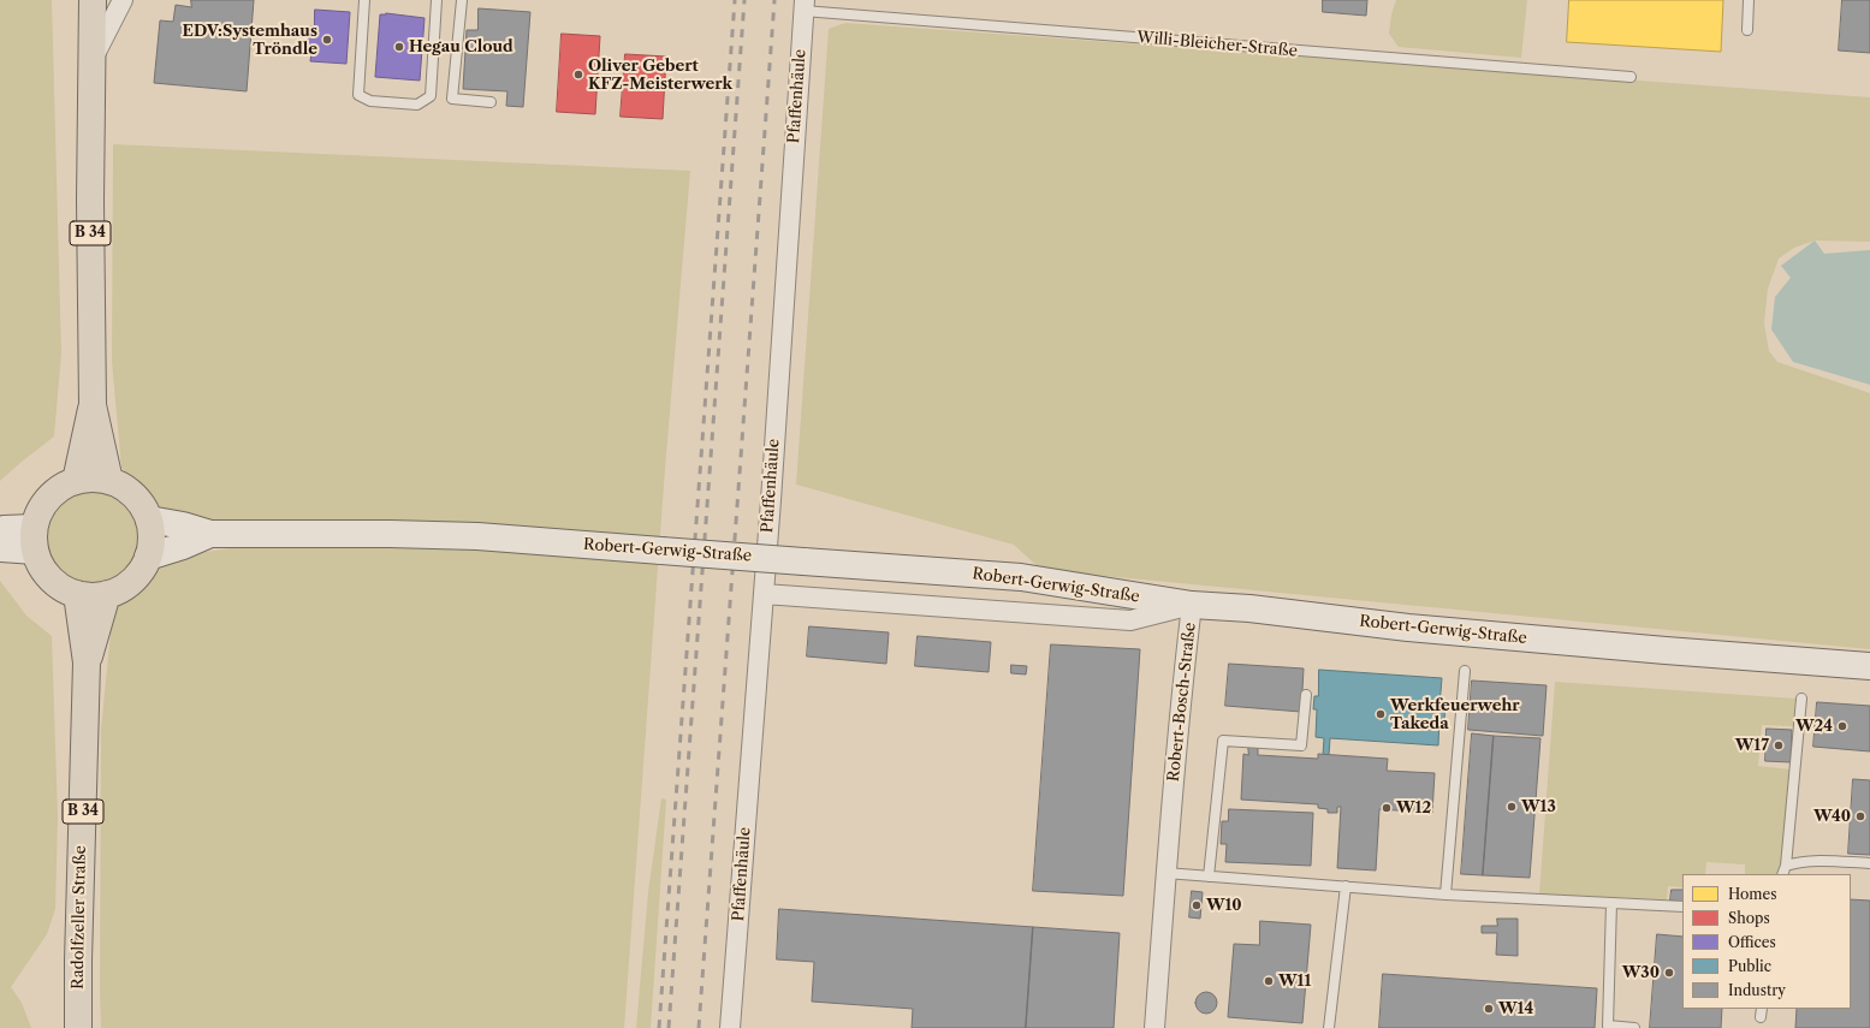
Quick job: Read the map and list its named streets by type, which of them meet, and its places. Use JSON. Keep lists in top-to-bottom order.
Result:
{
  "streets": {
    "main road": ["B 34", "Radolfzeller Straße"],
    "street": ["Pfaffenhäule", "Robert-Gerwig-Straße", "Robert-Bosch-Straße"],
    "lane": ["Willi-Bleicher-Straße"]
  },
  "crossings": [
    ["Willi-Bleicher-Straße", "Pfaffenhäule"],
    ["Pfaffenhäule", "Robert-Bosch-Straße"],
    ["B 34", "Robert-Gerwig-Straße"],
    ["B 34", "Radolfzeller Straße"],
    ["Robert-Gerwig-Straße", "Robert-Bosch-Straße"]
  ],
  "places": [
    "EDV:Systemhaus Tröndle",
    "Hegau Cloud",
    "Oliver Gebert KFZ-Meisterwerk",
    "Werkfeuerwehr Takeda",
    "W24",
    "W17",
    "W13",
    "W12",
    "W40",
    "W10",
    "W30",
    "W11",
    "W14"
  ],
  "legend": [
    "Homes",
    "Shops",
    "Offices",
    "Public",
    "Industry"
  ]
}
